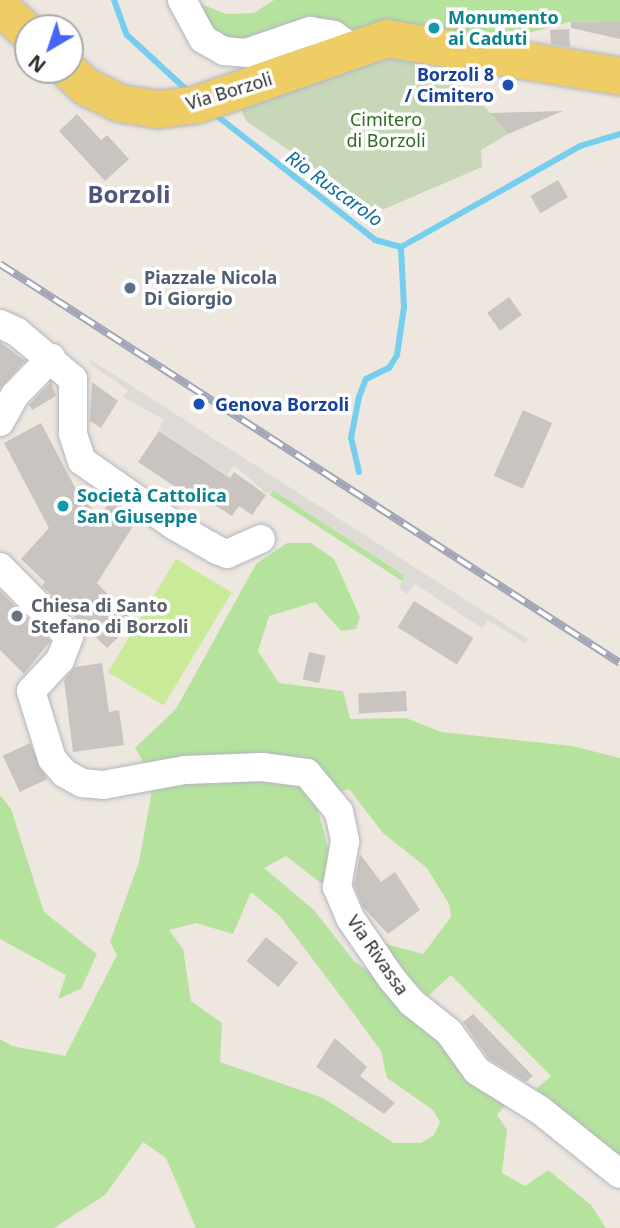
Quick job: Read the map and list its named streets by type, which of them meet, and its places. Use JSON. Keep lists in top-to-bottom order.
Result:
{
  "streets": {
    "main road": ["Via Borzoli"],
    "street": ["Via Rivassa"]
  },
  "districts": ["Borzoli"],
  "water": ["Rio Ruscarolo"],
  "parks": ["Cimitero di Borzoli"],
  "places": [
    "Monumento ai Caduti",
    "Borzoli 8 / Cimitero",
    "Piazzale Nicola Di Giorgio",
    "Genova Borzoli",
    "Società Cattolica San Giuseppe",
    "Chiesa di Santo Stefano di Borzoli"
  ],
  "north": "bottom left"
}
